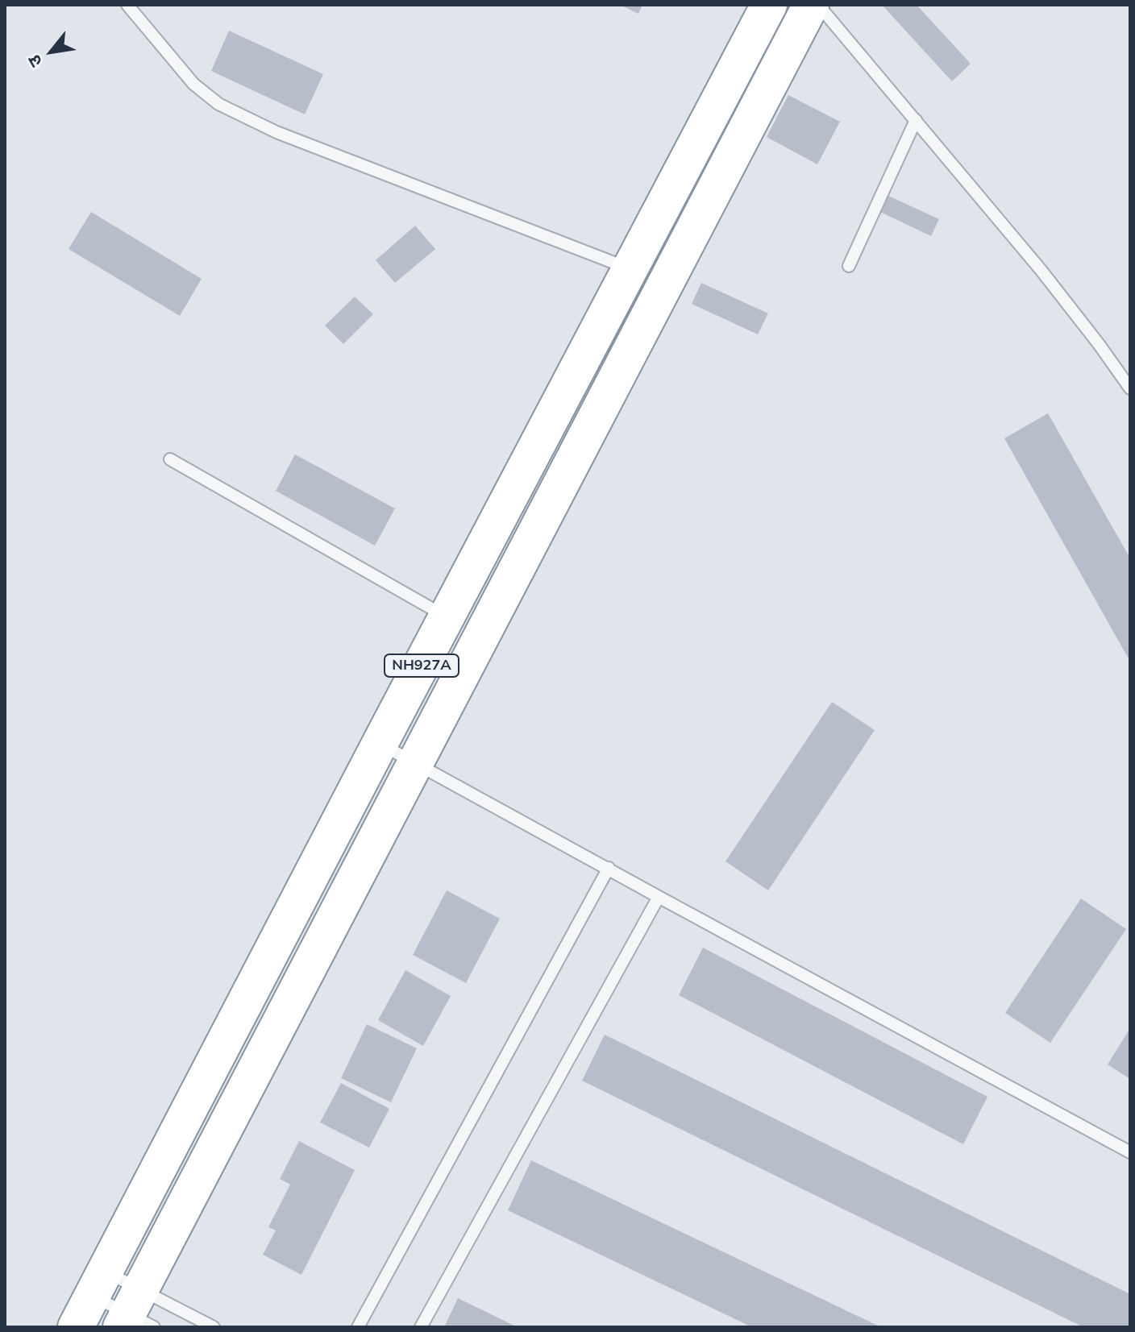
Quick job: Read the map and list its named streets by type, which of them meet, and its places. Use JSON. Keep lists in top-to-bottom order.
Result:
{
  "streets": {
    "highway": ["NH927A"]
  },
  "north": "bottom left"
}
